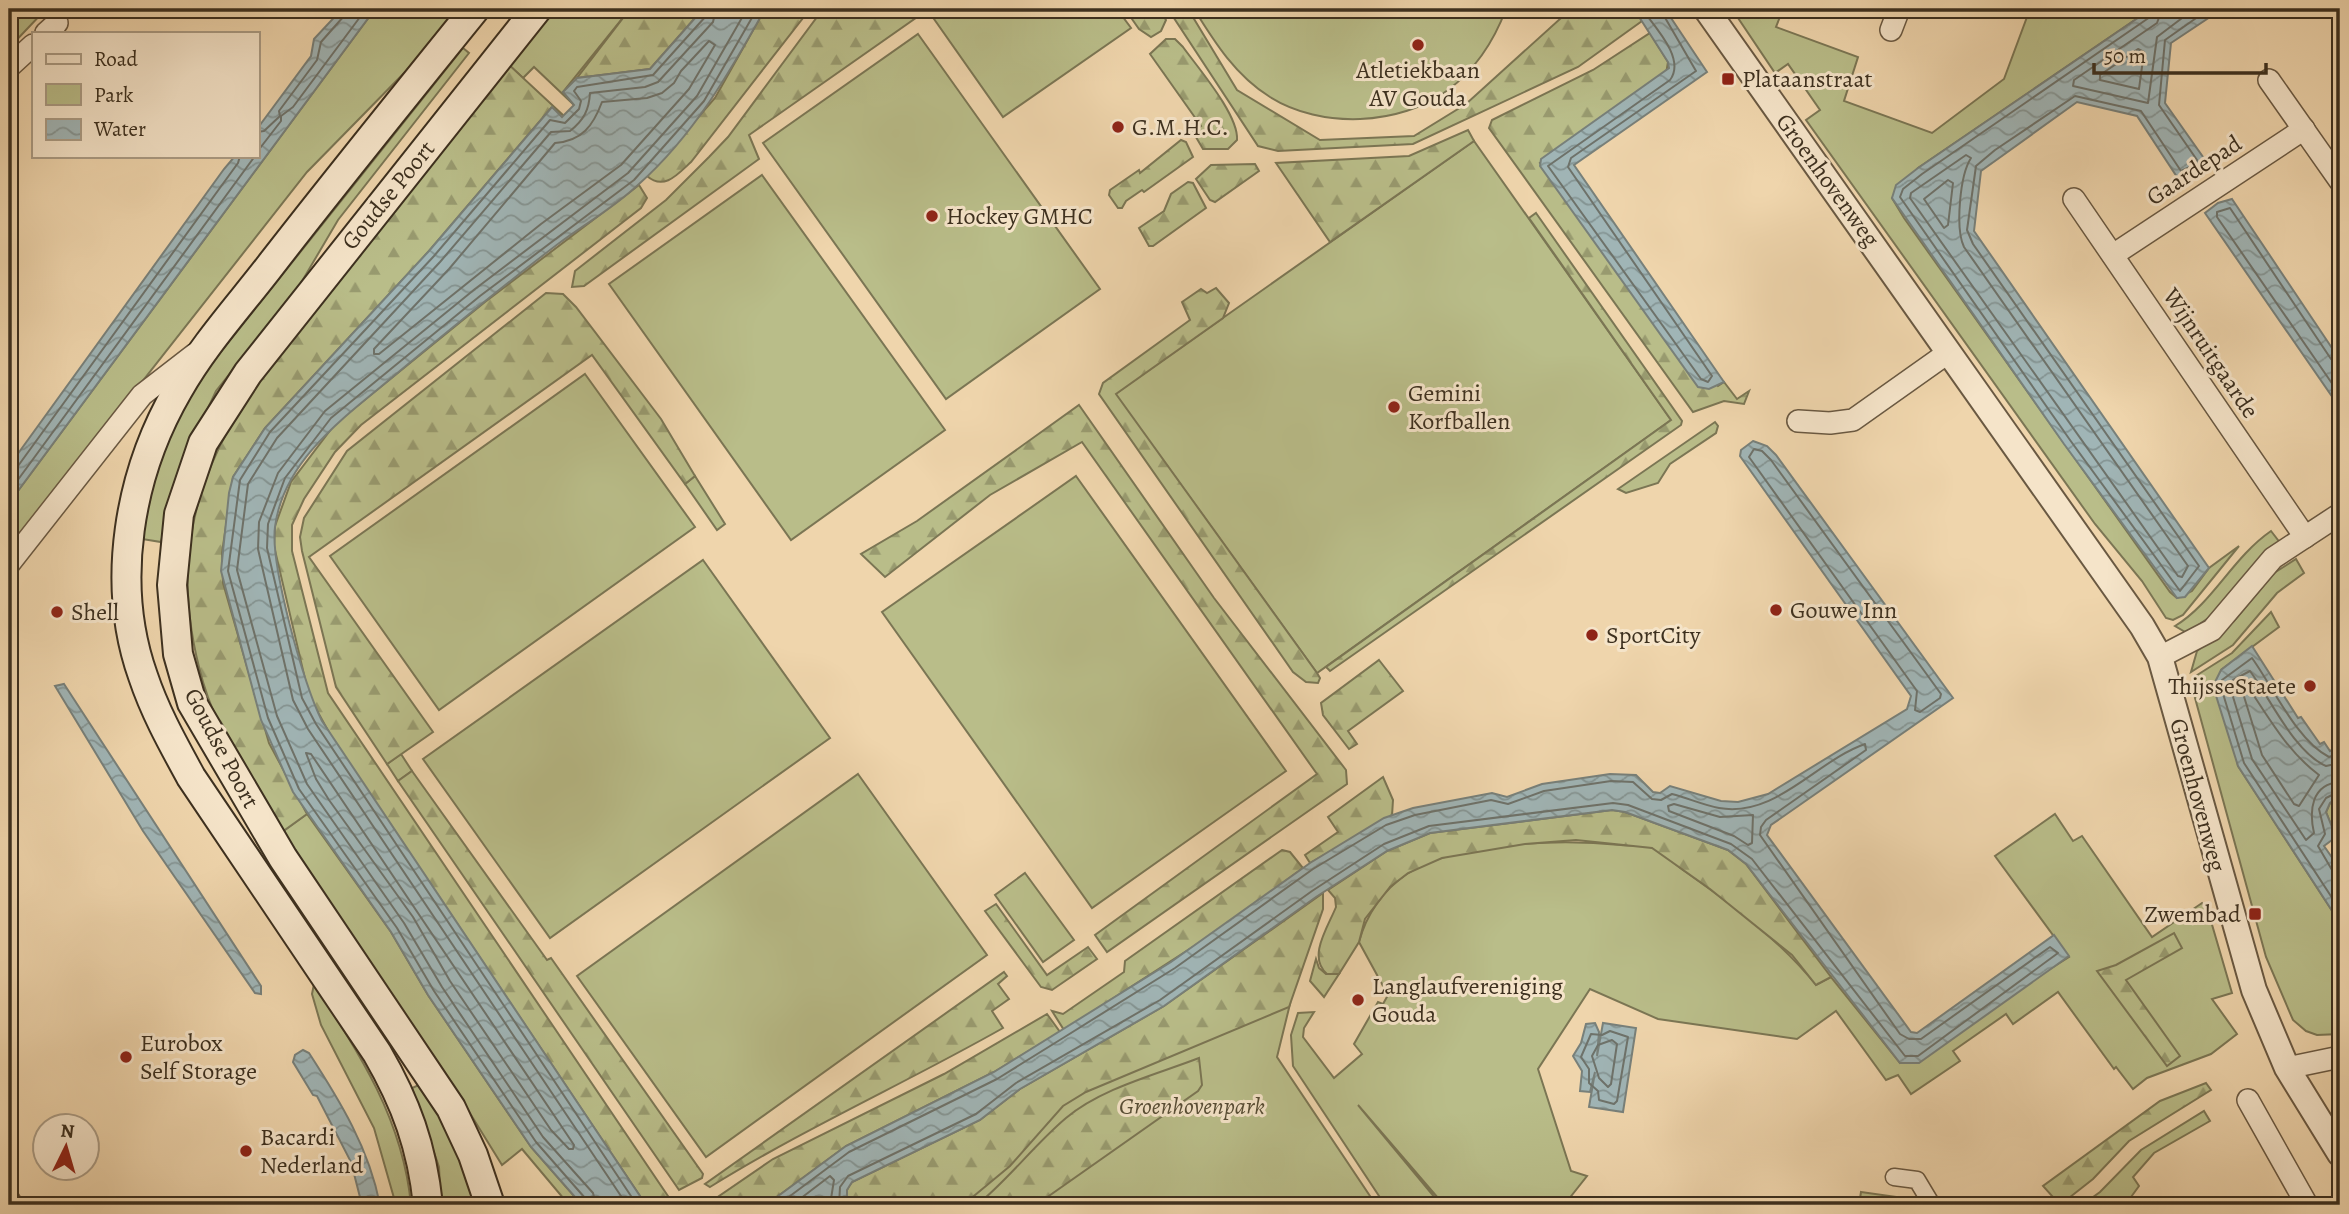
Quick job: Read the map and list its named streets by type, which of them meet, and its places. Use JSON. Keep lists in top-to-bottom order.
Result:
{
  "streets": {
    "main road": ["Goudse Poort"],
    "street": ["Gaardepad", "Groenhovenweg", "Wijnruitgaarde"]
  },
  "crossings": [
    ["Gaardepad", "Wijnruitgaarde"]
  ],
  "parks": ["Groenhovenpark"],
  "places": {
    "other": [
      "Atletiekbaan AV Gouda",
      "G.M.H.C.",
      "Hockey GMHC",
      "Gemini Korfballen",
      "Gouwe Inn",
      "Shell",
      "SportCity",
      "ThijsseStaete",
      "Langlaufvereniging Gouda",
      "Eurobox Self Storage",
      "Bacardi Nederland"
    ],
    "transit": ["Plataanstraat", "Zwembad"]
  },
  "legend": ["Road", "Park", "Water"],
  "scale_bar": "50 m",
  "north": "top"
}
